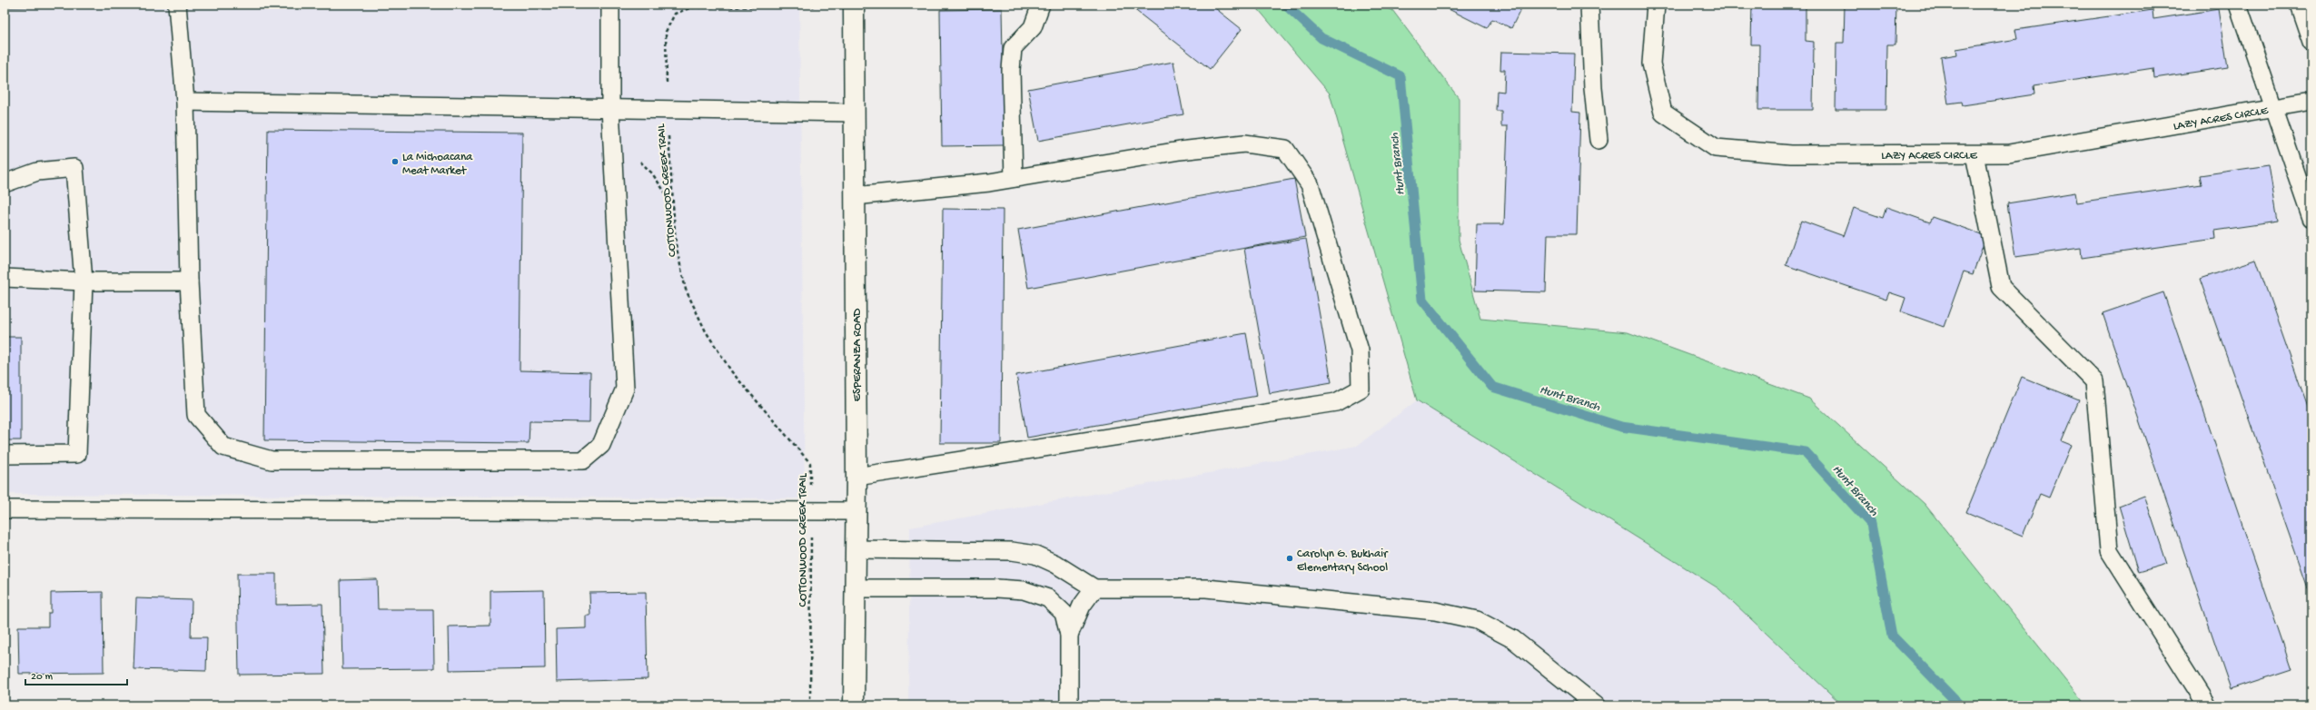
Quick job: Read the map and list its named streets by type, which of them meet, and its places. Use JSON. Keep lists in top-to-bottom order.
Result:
{
  "streets": {
    "street": ["ESPERANZA ROAD"],
    "lane": ["LAZY ACRES CIRCLE"],
    "path": ["COTTONWOOD CREEK TRAIL"]
  },
  "water": ["Hunt Branch"],
  "places": ["La Michoacana Meat Market", "Carolyn G. Bukhair Elementary School"],
  "scale_bar": "20 m"
}
